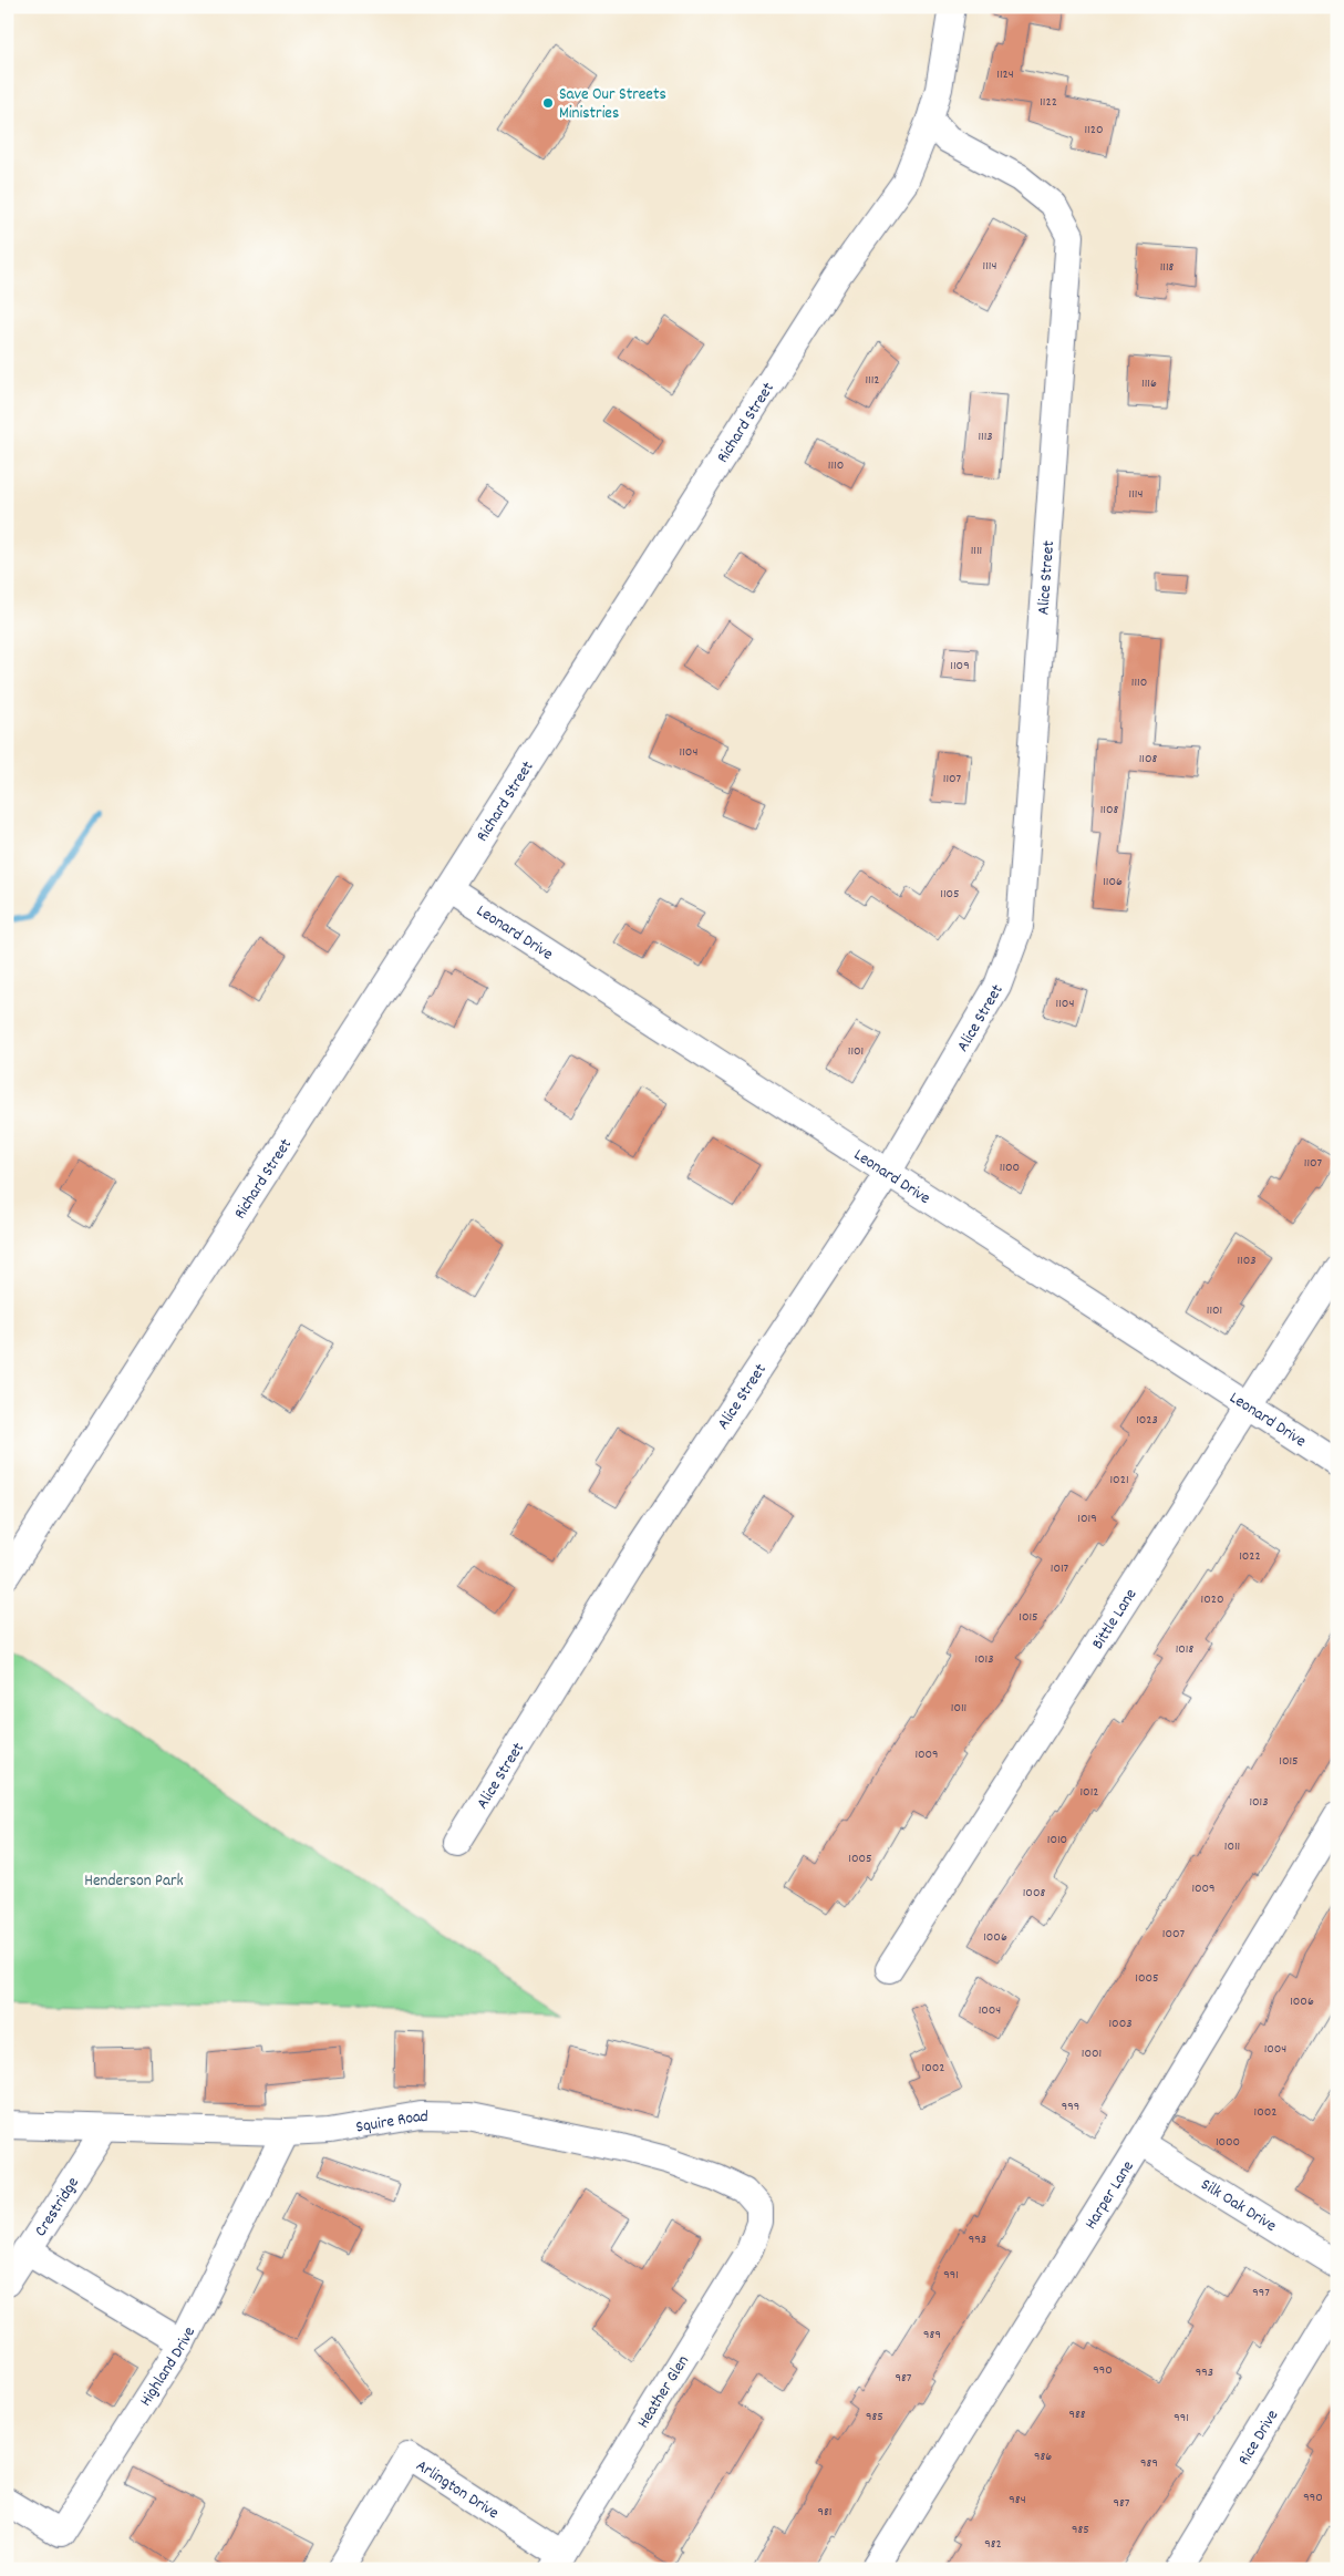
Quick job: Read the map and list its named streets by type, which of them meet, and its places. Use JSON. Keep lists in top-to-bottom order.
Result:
{
  "streets": {
    "street": [
      "Richard Street",
      "Alice Street",
      "Leonard Drive",
      "Bittle Lane",
      "Squire Road",
      "Harper Lane",
      "Silk Oak Drive",
      "Crestridge",
      "Highland Drive",
      "Heather Glen",
      "Rice Drive",
      "Arlington Drive"
    ]
  },
  "crossings": [
    ["Richard Street", "Alice Street"],
    ["Richard Street", "Leonard Drive"],
    ["Alice Street", "Leonard Drive"],
    ["Leonard Drive", "Bittle Lane"],
    ["Squire Road", "Crestridge"],
    ["Squire Road", "Highland Drive"],
    ["Squire Road", "Heather Glen"],
    ["Harper Lane", "Silk Oak Drive"],
    ["Heather Glen", "Arlington Drive"]
  ],
  "parks": ["Henderson Park"],
  "places": ["Save Our Streets Ministries"],
  "house_numbers": [
    "1124",
    "1122",
    "1120",
    "1114",
    "1118",
    "1112",
    "1116",
    "1113",
    "1110",
    "1114",
    "1111",
    "1109",
    "1110",
    "1104",
    "1108",
    "1107",
    "1108",
    "1106",
    "1105",
    "1104",
    "1101",
    "1107",
    "1100",
    "1103",
    "1101",
    "1023",
    "1021",
    "1019",
    "1022",
    "1017",
    "1020",
    "1015",
    "1018",
    "1013",
    "1011",
    "1009",
    "1015",
    "1012",
    "1013",
    "1010",
    "1011",
    "1005",
    "1009",
    "1008",
    "1007",
    "1006",
    "1005",
    "1006",
    "1004",
    "1003",
    "1004",
    "1001",
    "1002",
    "999",
    "1002",
    "1000",
    "993",
    "991",
    "997",
    "989",
    "990",
    "993",
    "987",
    "988",
    "985",
    "991",
    "986",
    "989",
    "990",
    "984",
    "987",
    "981",
    "985",
    "982"
  ]
}
